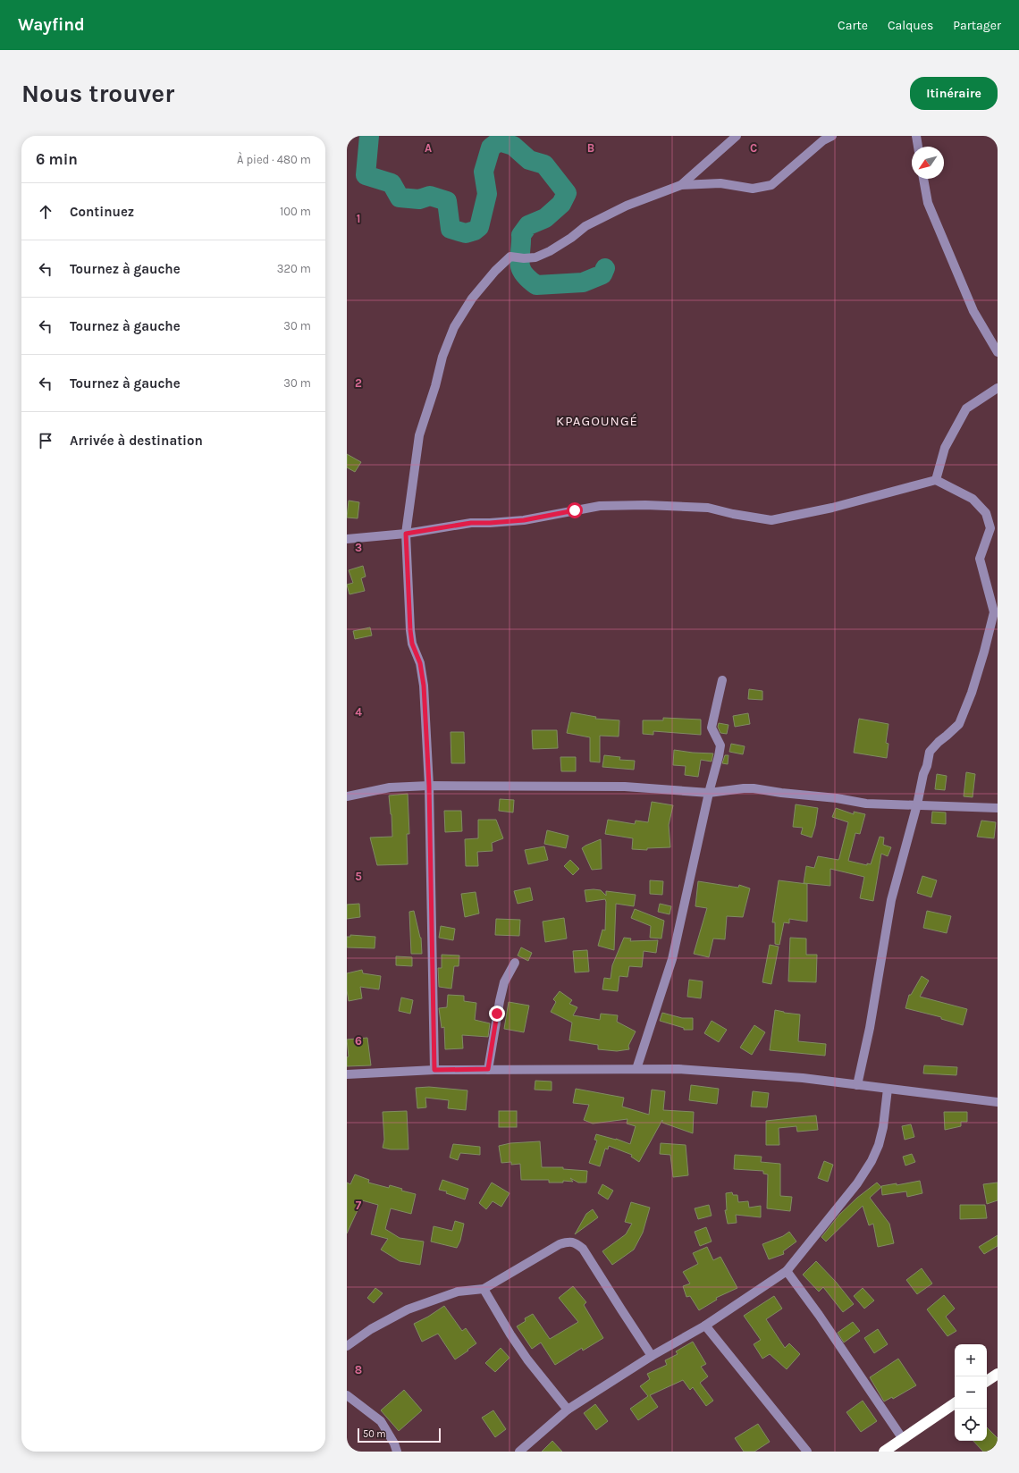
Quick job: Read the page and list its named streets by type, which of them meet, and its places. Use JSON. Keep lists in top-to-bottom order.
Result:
{
  "districts": ["KPAGOUNGÉ"],
  "scale_bar": "50 m",
  "north": "bottom left",
  "page": {
    "header": "Wayfind",
    "nav": ["Carte", "Calques", "Partager"],
    "buttons": "Itinéraire",
    "title": "Nous trouver",
    "heading": ["6 min", "À pied · 480 m"],
    "list": [
      ["Continuez", "100 m"],
      ["Tournez à gauche", "320 m"],
      ["Tournez à gauche", "30 m"],
      ["Tournez à gauche", "30 m"],
      "Arrivée à destination"
    ],
    "map_buttons": ["+", "−"],
    "scale": "50 m"
  },
  "grid": {
    "columns": ["A", "B", "C"],
    "rows": [
      "1",
      "2",
      "3",
      "4",
      "5",
      "6",
      "7",
      "8"
    ]
  }
}
